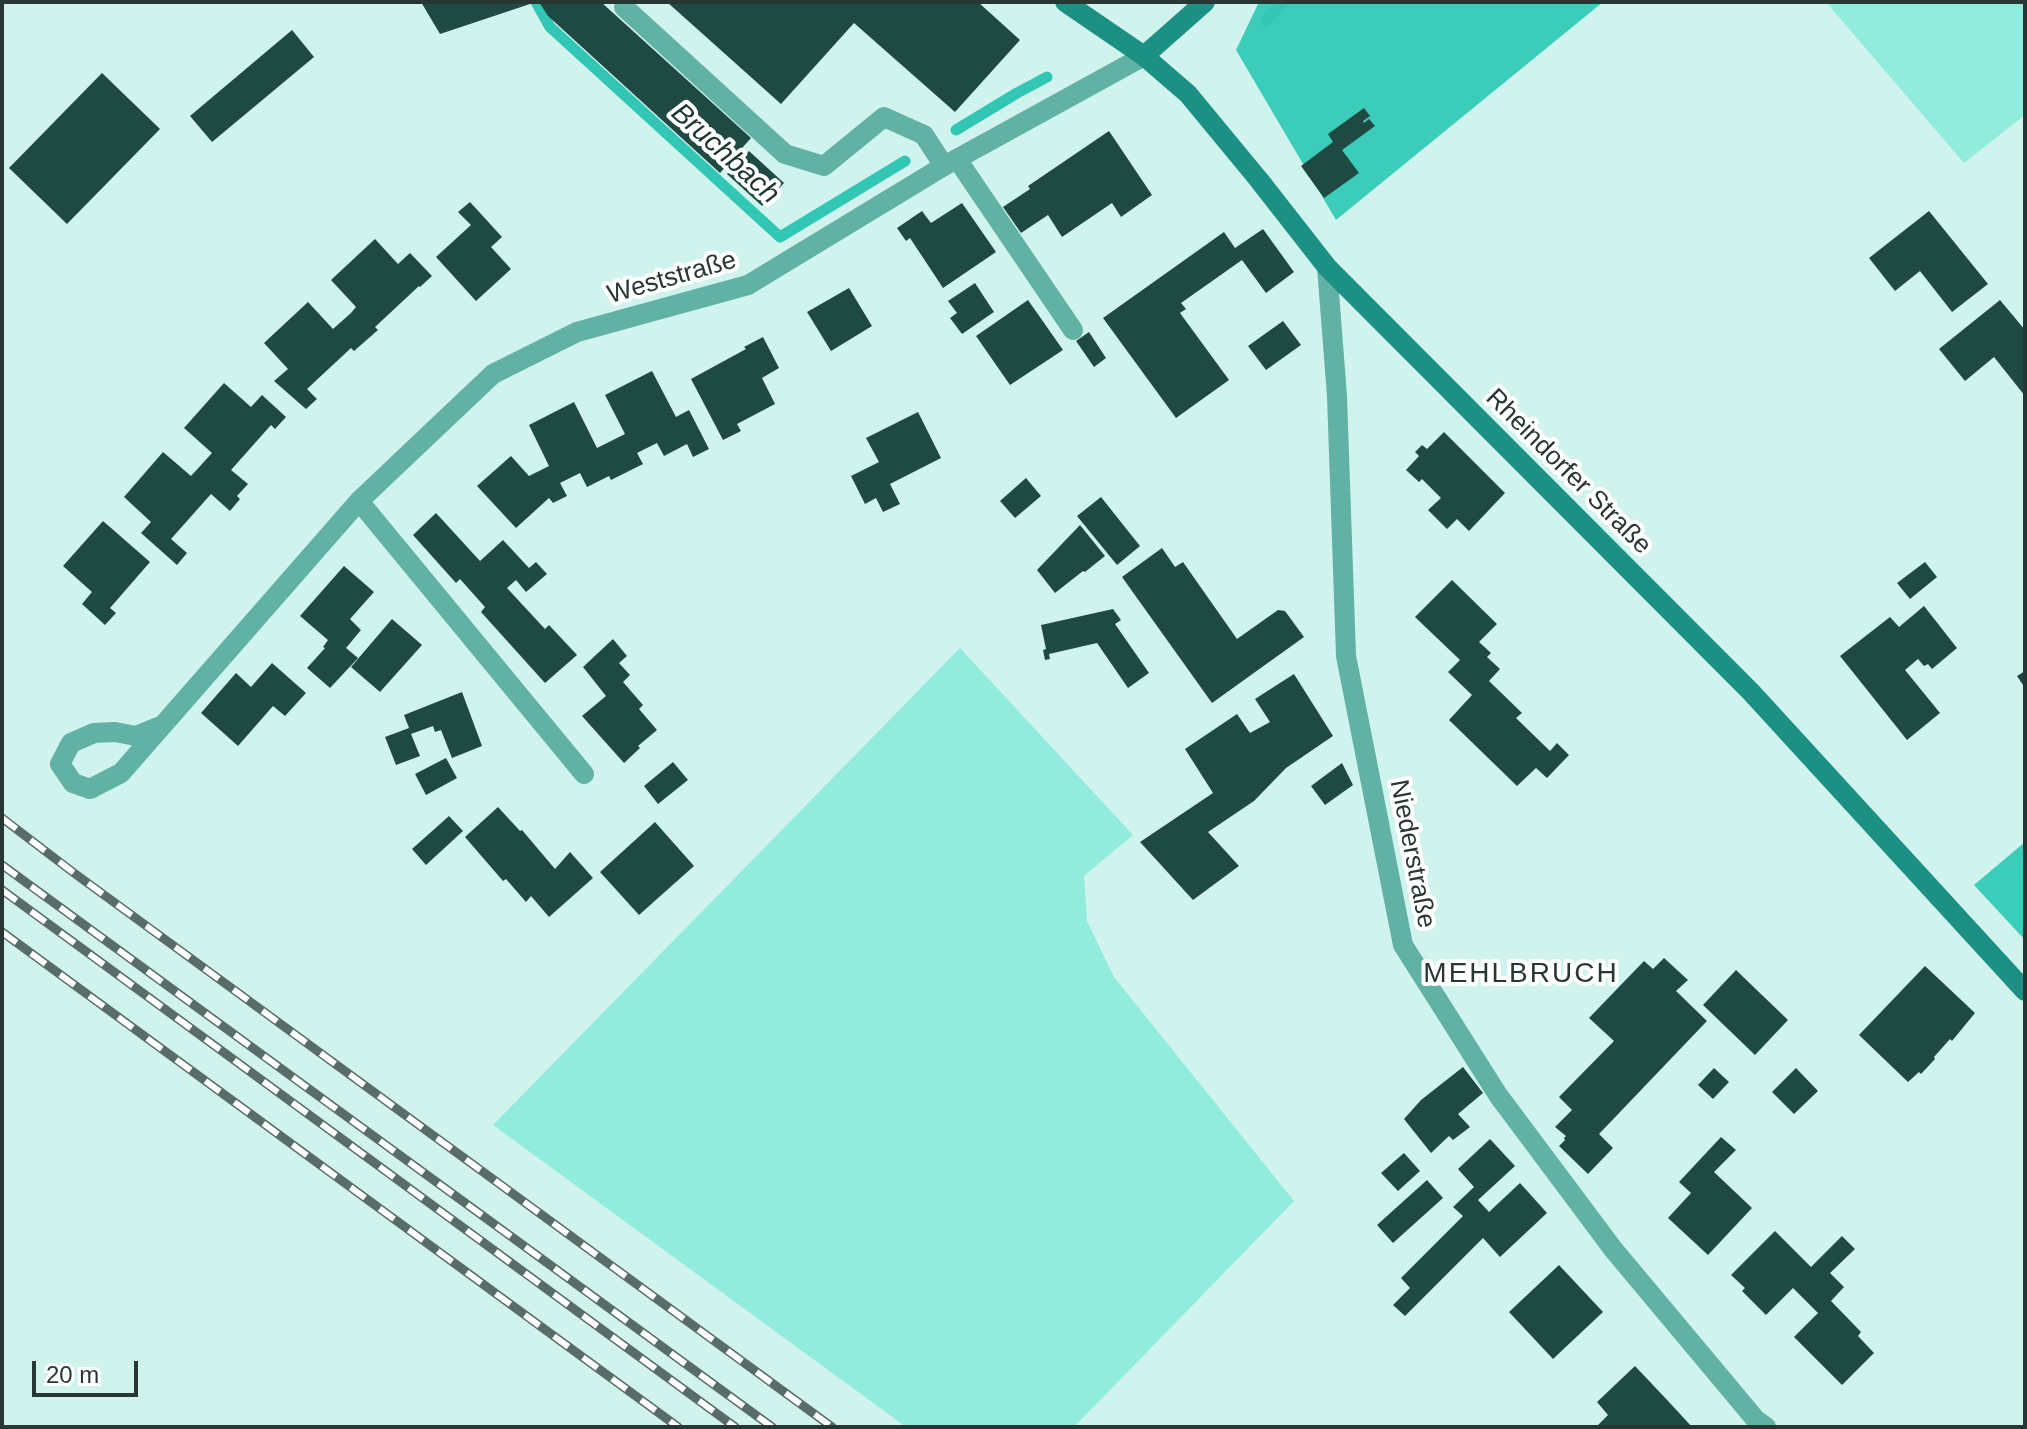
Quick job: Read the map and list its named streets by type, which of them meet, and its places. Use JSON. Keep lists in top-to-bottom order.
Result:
{
  "streets": {
    "main road": ["Rheindorfer Straße"],
    "street": ["Weststraße", "Niederstraße"]
  },
  "crossings": [
    ["Weststraße", "Rheindorfer Straße"],
    ["Rheindorfer Straße", "Niederstraße"]
  ],
  "districts": ["MEHLBRUCH"],
  "water": ["Bruchbach"],
  "scale_bar": "20 m"
}
